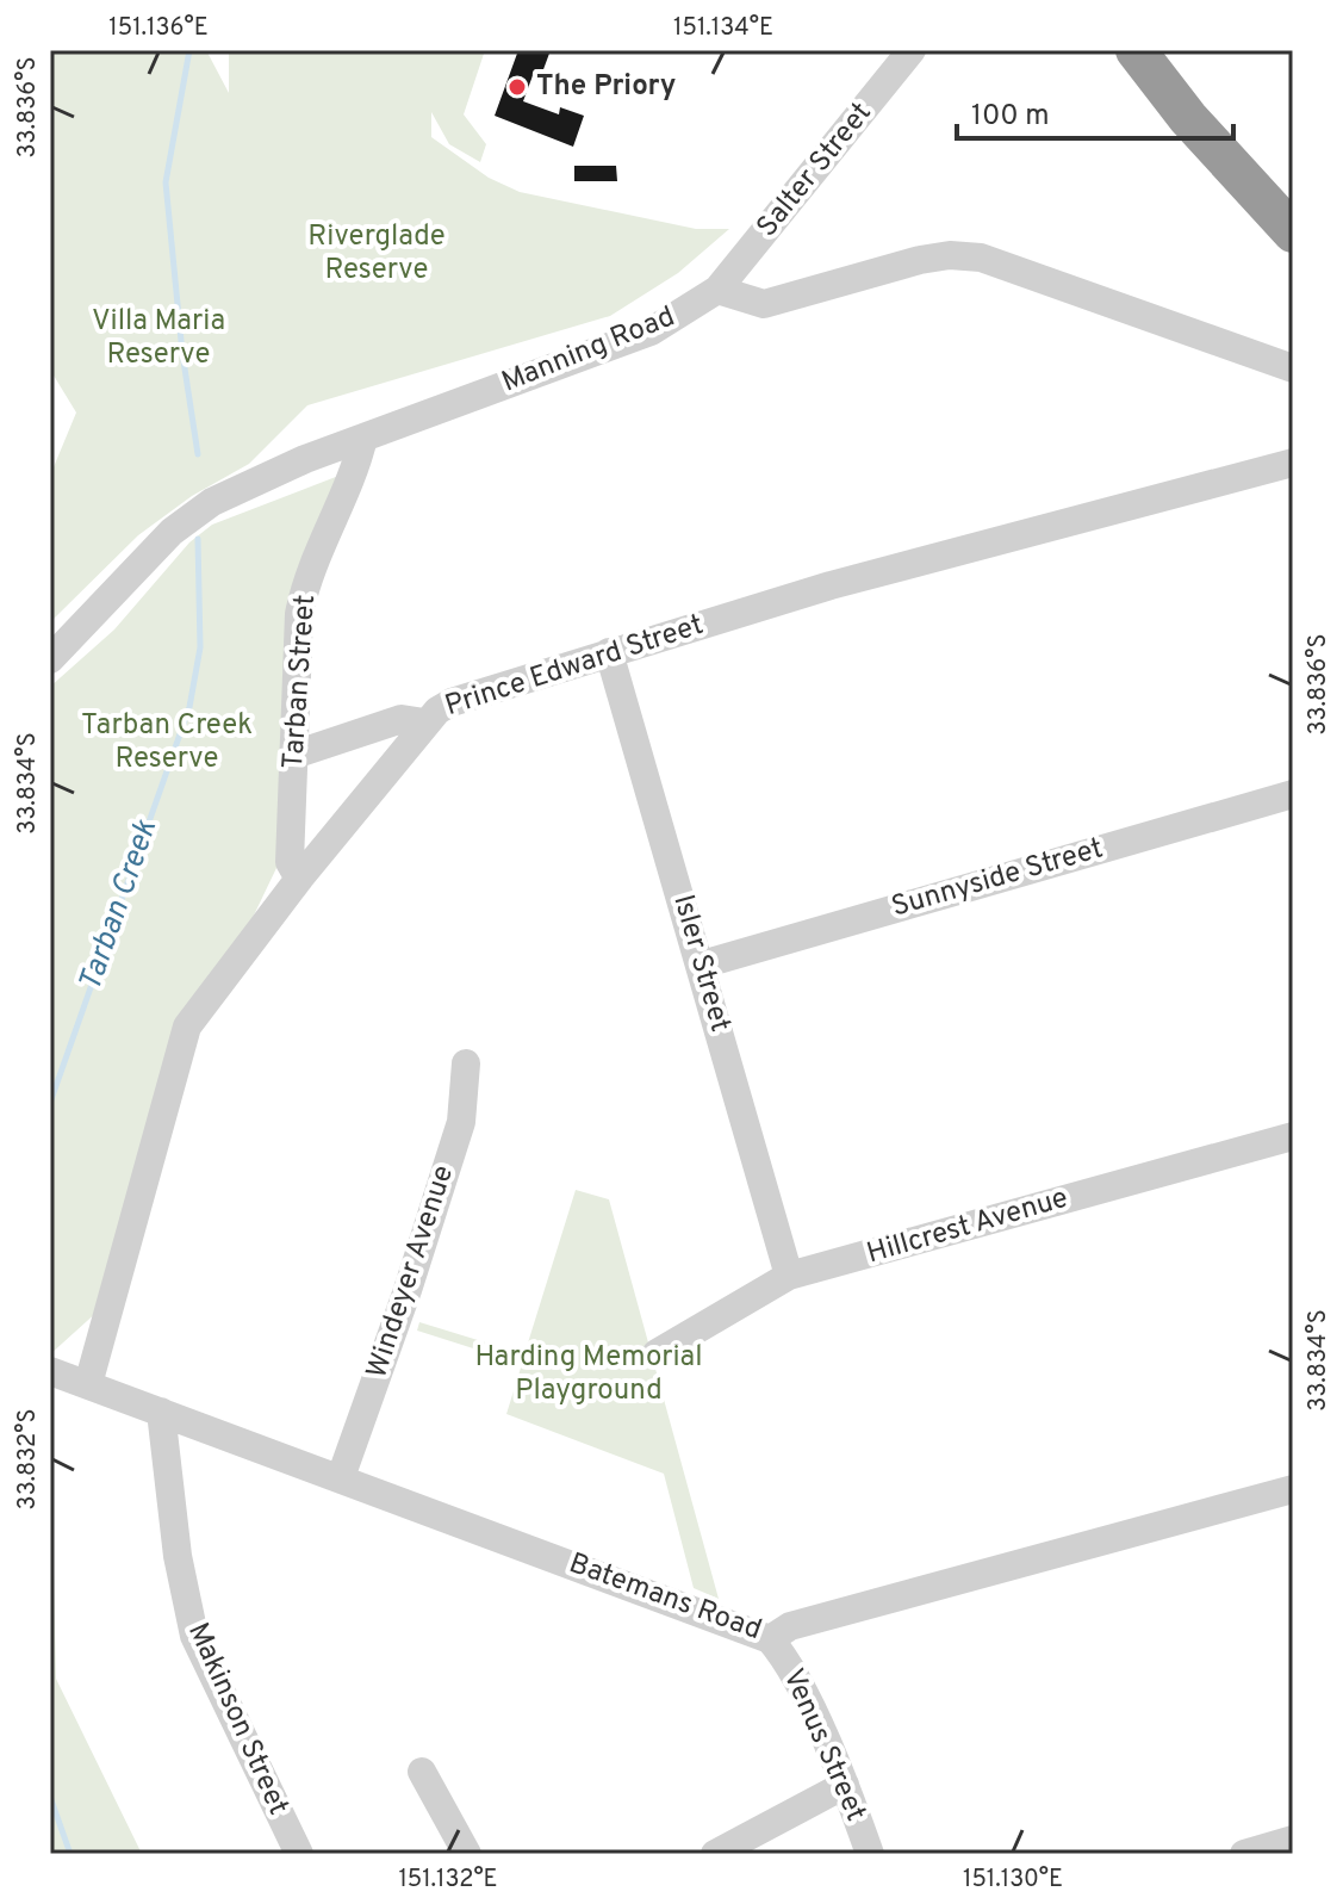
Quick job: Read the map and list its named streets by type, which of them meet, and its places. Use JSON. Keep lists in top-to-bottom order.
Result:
{
  "streets": {
    "street": [
      "Salter Street",
      "Manning Road",
      "Prince Edward Street",
      "Tarban Street",
      "Sunnyside Street",
      "Isler Street",
      "Hillcrest Avenue",
      "Windeyer Avenue",
      "Batemans Road",
      "Makinson Street",
      "Venus Street"
    ]
  },
  "crossings": [
    ["Salter Street", "Manning Road"],
    ["Manning Road", "Tarban Street"],
    ["Prince Edward Street", "Tarban Street"],
    ["Prince Edward Street", "Isler Street"],
    ["Prince Edward Street", "Batemans Road"],
    ["Sunnyside Street", "Isler Street"],
    ["Isler Street", "Hillcrest Avenue"],
    ["Windeyer Avenue", "Batemans Road"],
    ["Batemans Road", "Makinson Street"],
    ["Batemans Road", "Venus Street"]
  ],
  "water": ["Tarban Creek"],
  "parks": [
    "Riverglade Reserve",
    "Villa Maria Reserve",
    "Tarban Creek Reserve",
    "Harding Memorial Playground"
  ],
  "places": ["The Priory"],
  "scale_bar": "100 m",
  "coordinates": [
    "151.136°E",
    "151.134°E",
    "33.836°S",
    "33.834°S",
    "33.832°S",
    "151.132°E",
    "151.130°E"
  ]
}
